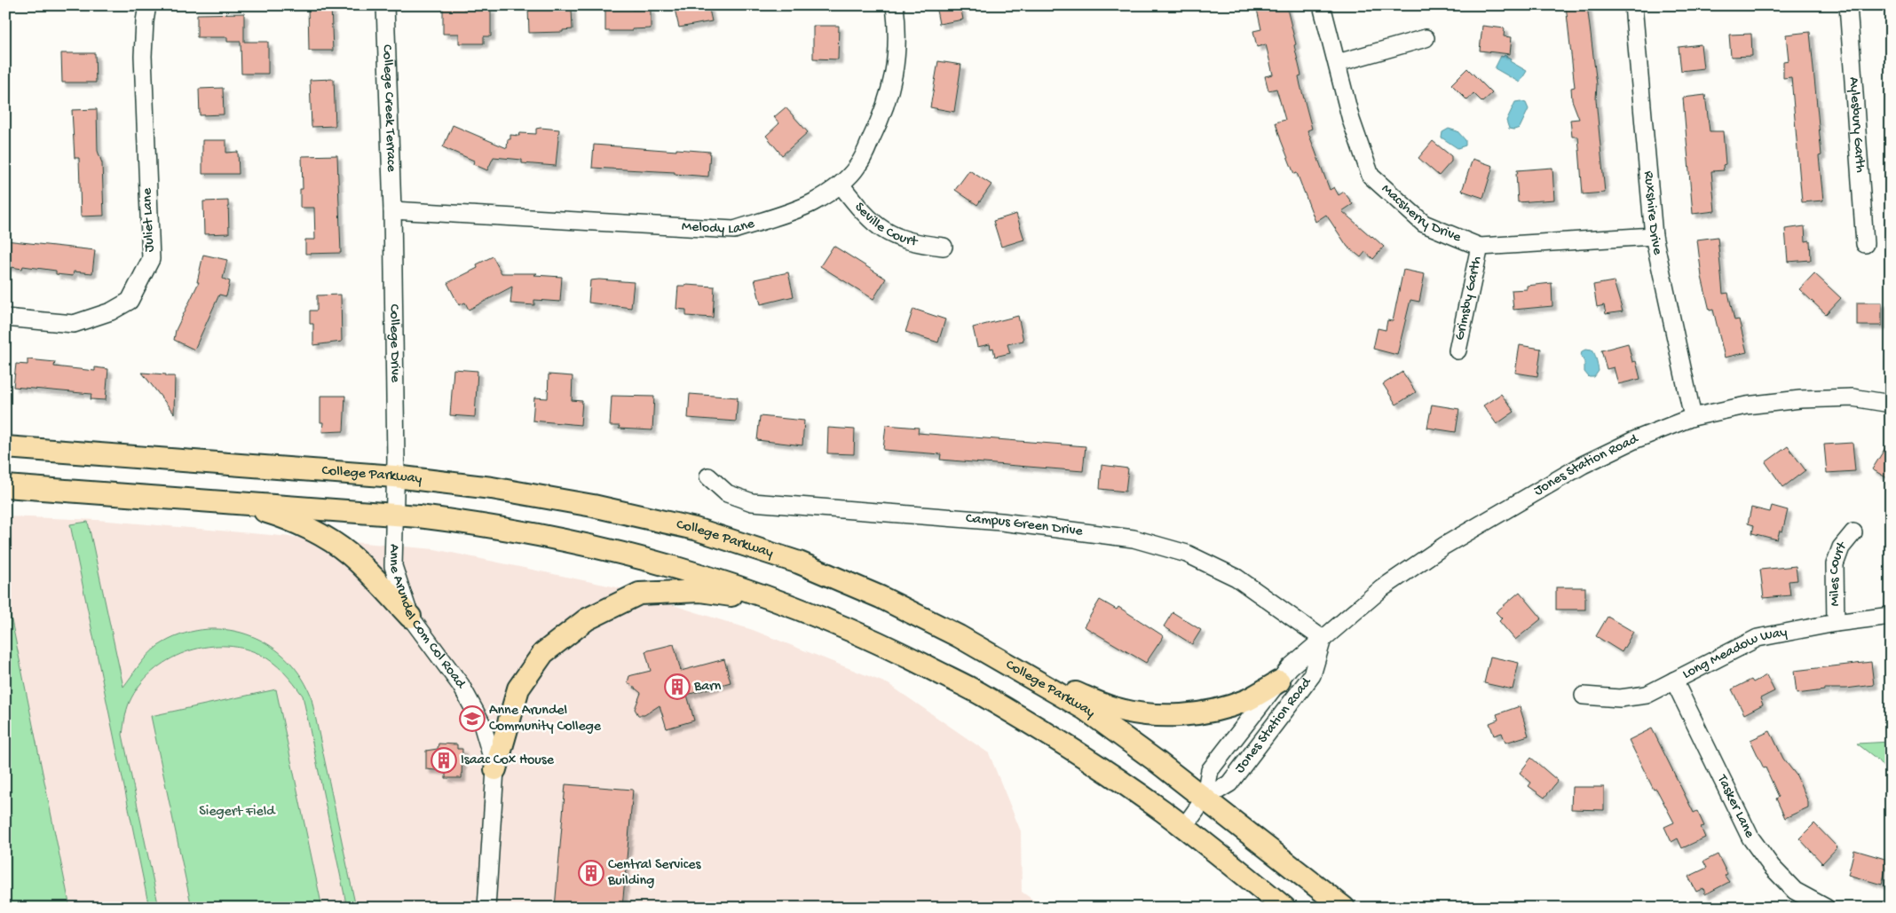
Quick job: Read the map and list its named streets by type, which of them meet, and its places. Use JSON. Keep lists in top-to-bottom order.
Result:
{
  "streets": {
    "main road": ["College Parkway"],
    "street": [
      "College Creek Terrace",
      "Aylesbury Garth",
      "Macsherry Drive",
      "Ruxshire Drive",
      "Juliet Lane",
      "Seville Court",
      "Melody Lane",
      "Grimsby Garth",
      "College Drive",
      "Jones Station Road",
      "Campus Green Drive",
      "Miles Court",
      "Anne Arundel Com Col Road",
      "Long Meadow Way",
      "Tasker Lane"
    ]
  },
  "crossings": [
    ["College Creek Terrace", "Melody Lane"],
    ["College Creek Terrace", "College Drive"],
    ["Macsherry Drive", "Ruxshire Drive"],
    ["Macsherry Drive", "Grimsby Garth"],
    ["Ruxshire Drive", "Jones Station Road"],
    ["Seville Court", "Melody Lane"],
    ["Melody Lane", "College Drive"],
    ["College Drive", "College Parkway"],
    ["College Drive", "Anne Arundel Com Col Road"],
    ["Jones Station Road", "College Parkway"],
    ["Jones Station Road", "Campus Green Drive"],
    ["College Parkway", "Anne Arundel Com Col Road"],
    ["Miles Court", "Long Meadow Way"],
    ["Long Meadow Way", "Tasker Lane"]
  ],
  "parks": ["Siegert Field"],
  "places": {
    "building": ["Barn", "Isaac Cox House", "Central Services Building"],
    "school or university": ["Anne Arundel Community College"]
  }
}
